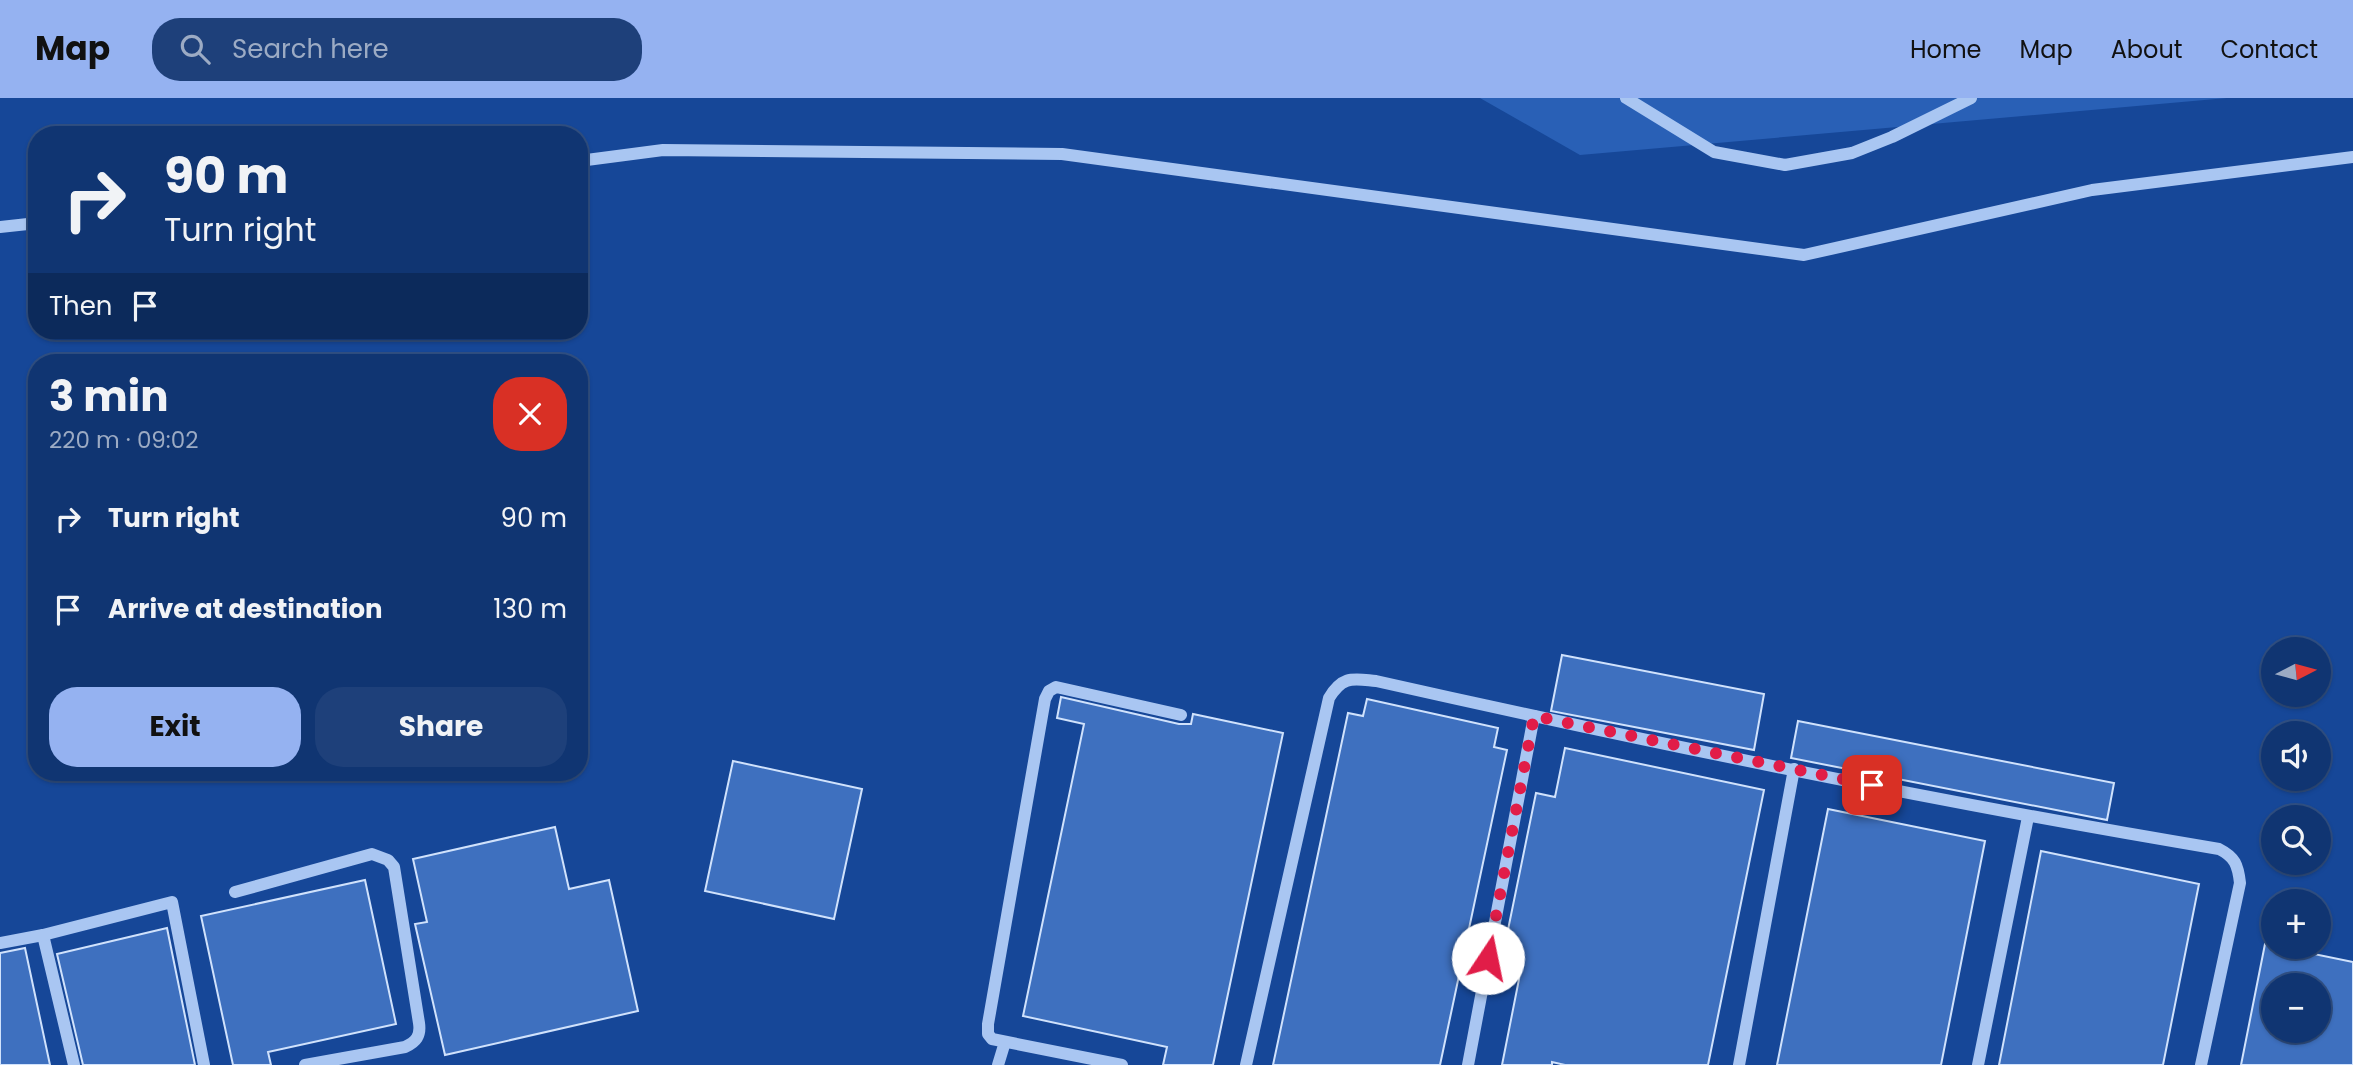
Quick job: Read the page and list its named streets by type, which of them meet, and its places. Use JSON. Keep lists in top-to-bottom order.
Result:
{
  "north": "right",
  "page": {
    "header": "Map",
    "search": "Search here",
    "nav": [
      "Home",
      "Map",
      "About",
      "Contact"
    ],
    "turn": ["90 m", "Turn right"],
    "then": "Then",
    "heading": ["3 min", "220 m · 09:02"],
    "list": [
      {
        "name": "Turn right",
        "value": "90 m"
      },
      {
        "name": "Arrive at destination",
        "value": "130 m"
      }
    ],
    "map_buttons": ["+", "−"],
    "buttons": ["Exit", "Share"]
  }
}
